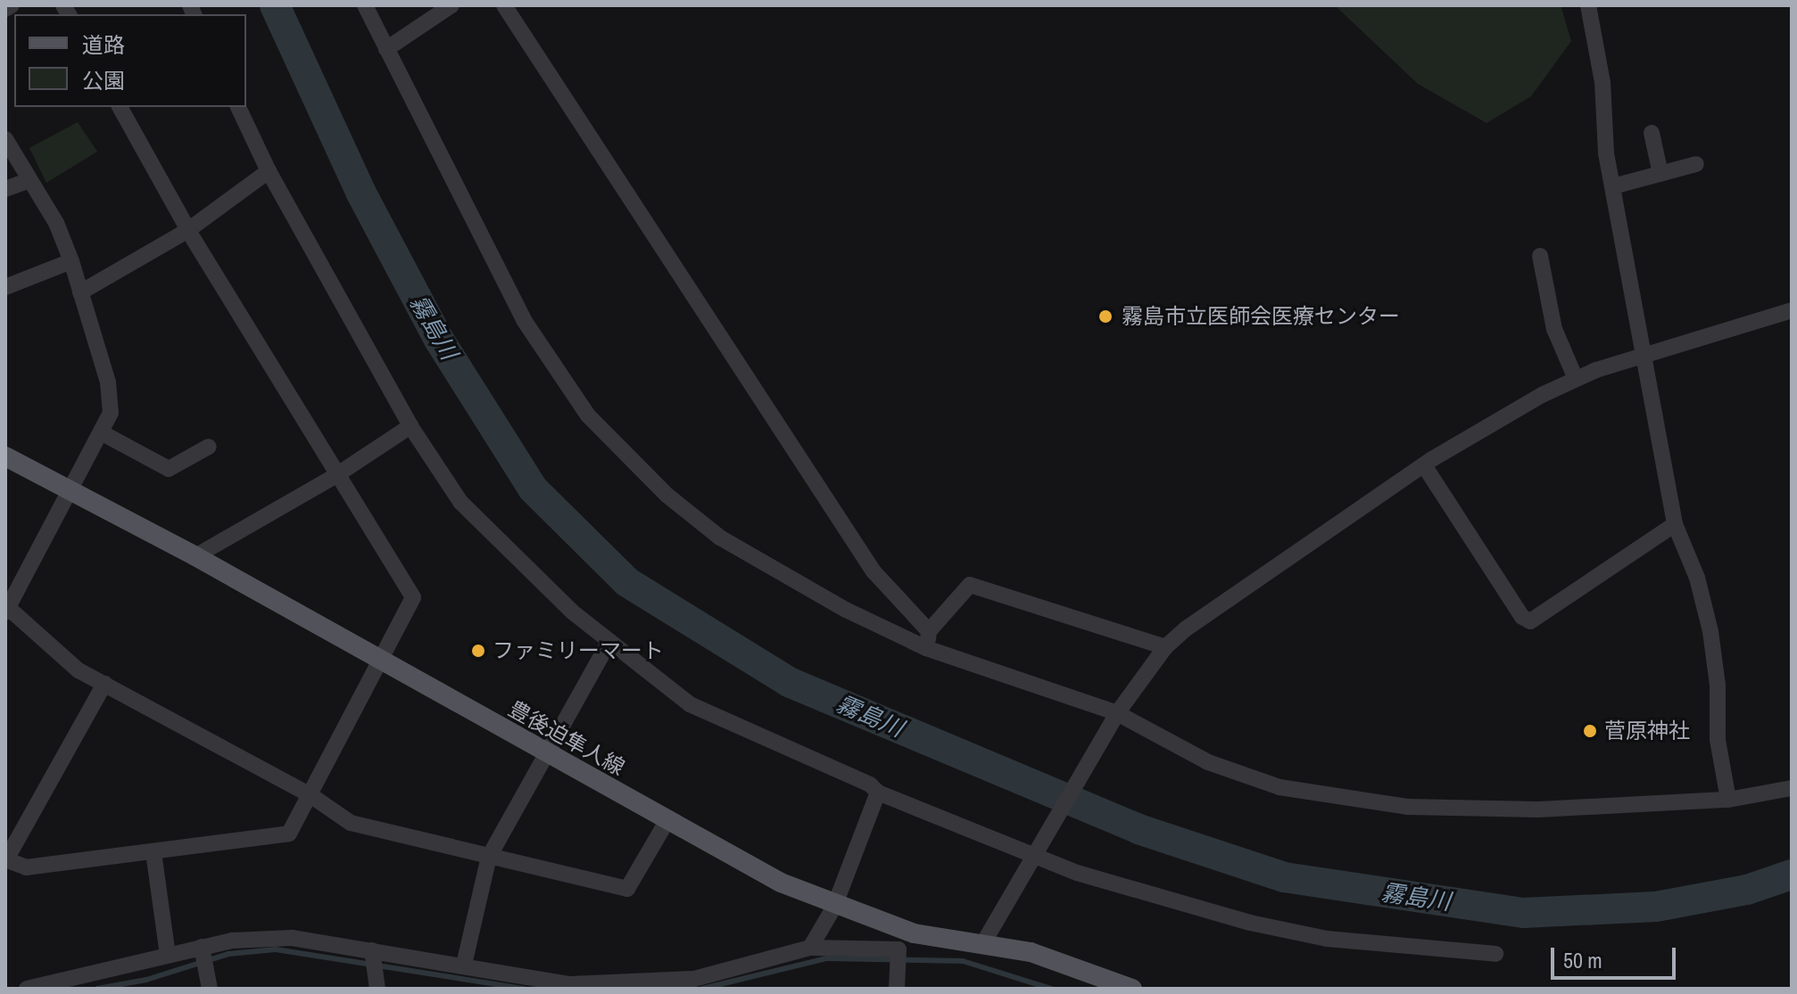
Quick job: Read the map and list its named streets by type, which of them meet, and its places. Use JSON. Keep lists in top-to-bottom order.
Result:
{
  "streets": {
    "main road": ["豊後迫隼人線"]
  },
  "water": ["霧島川"],
  "places": ["霧島市立医師会医療センター", "ファミリーマート", "菅原神社"],
  "legend": ["道路", "公園"],
  "scale_bar": "50 m"
}
